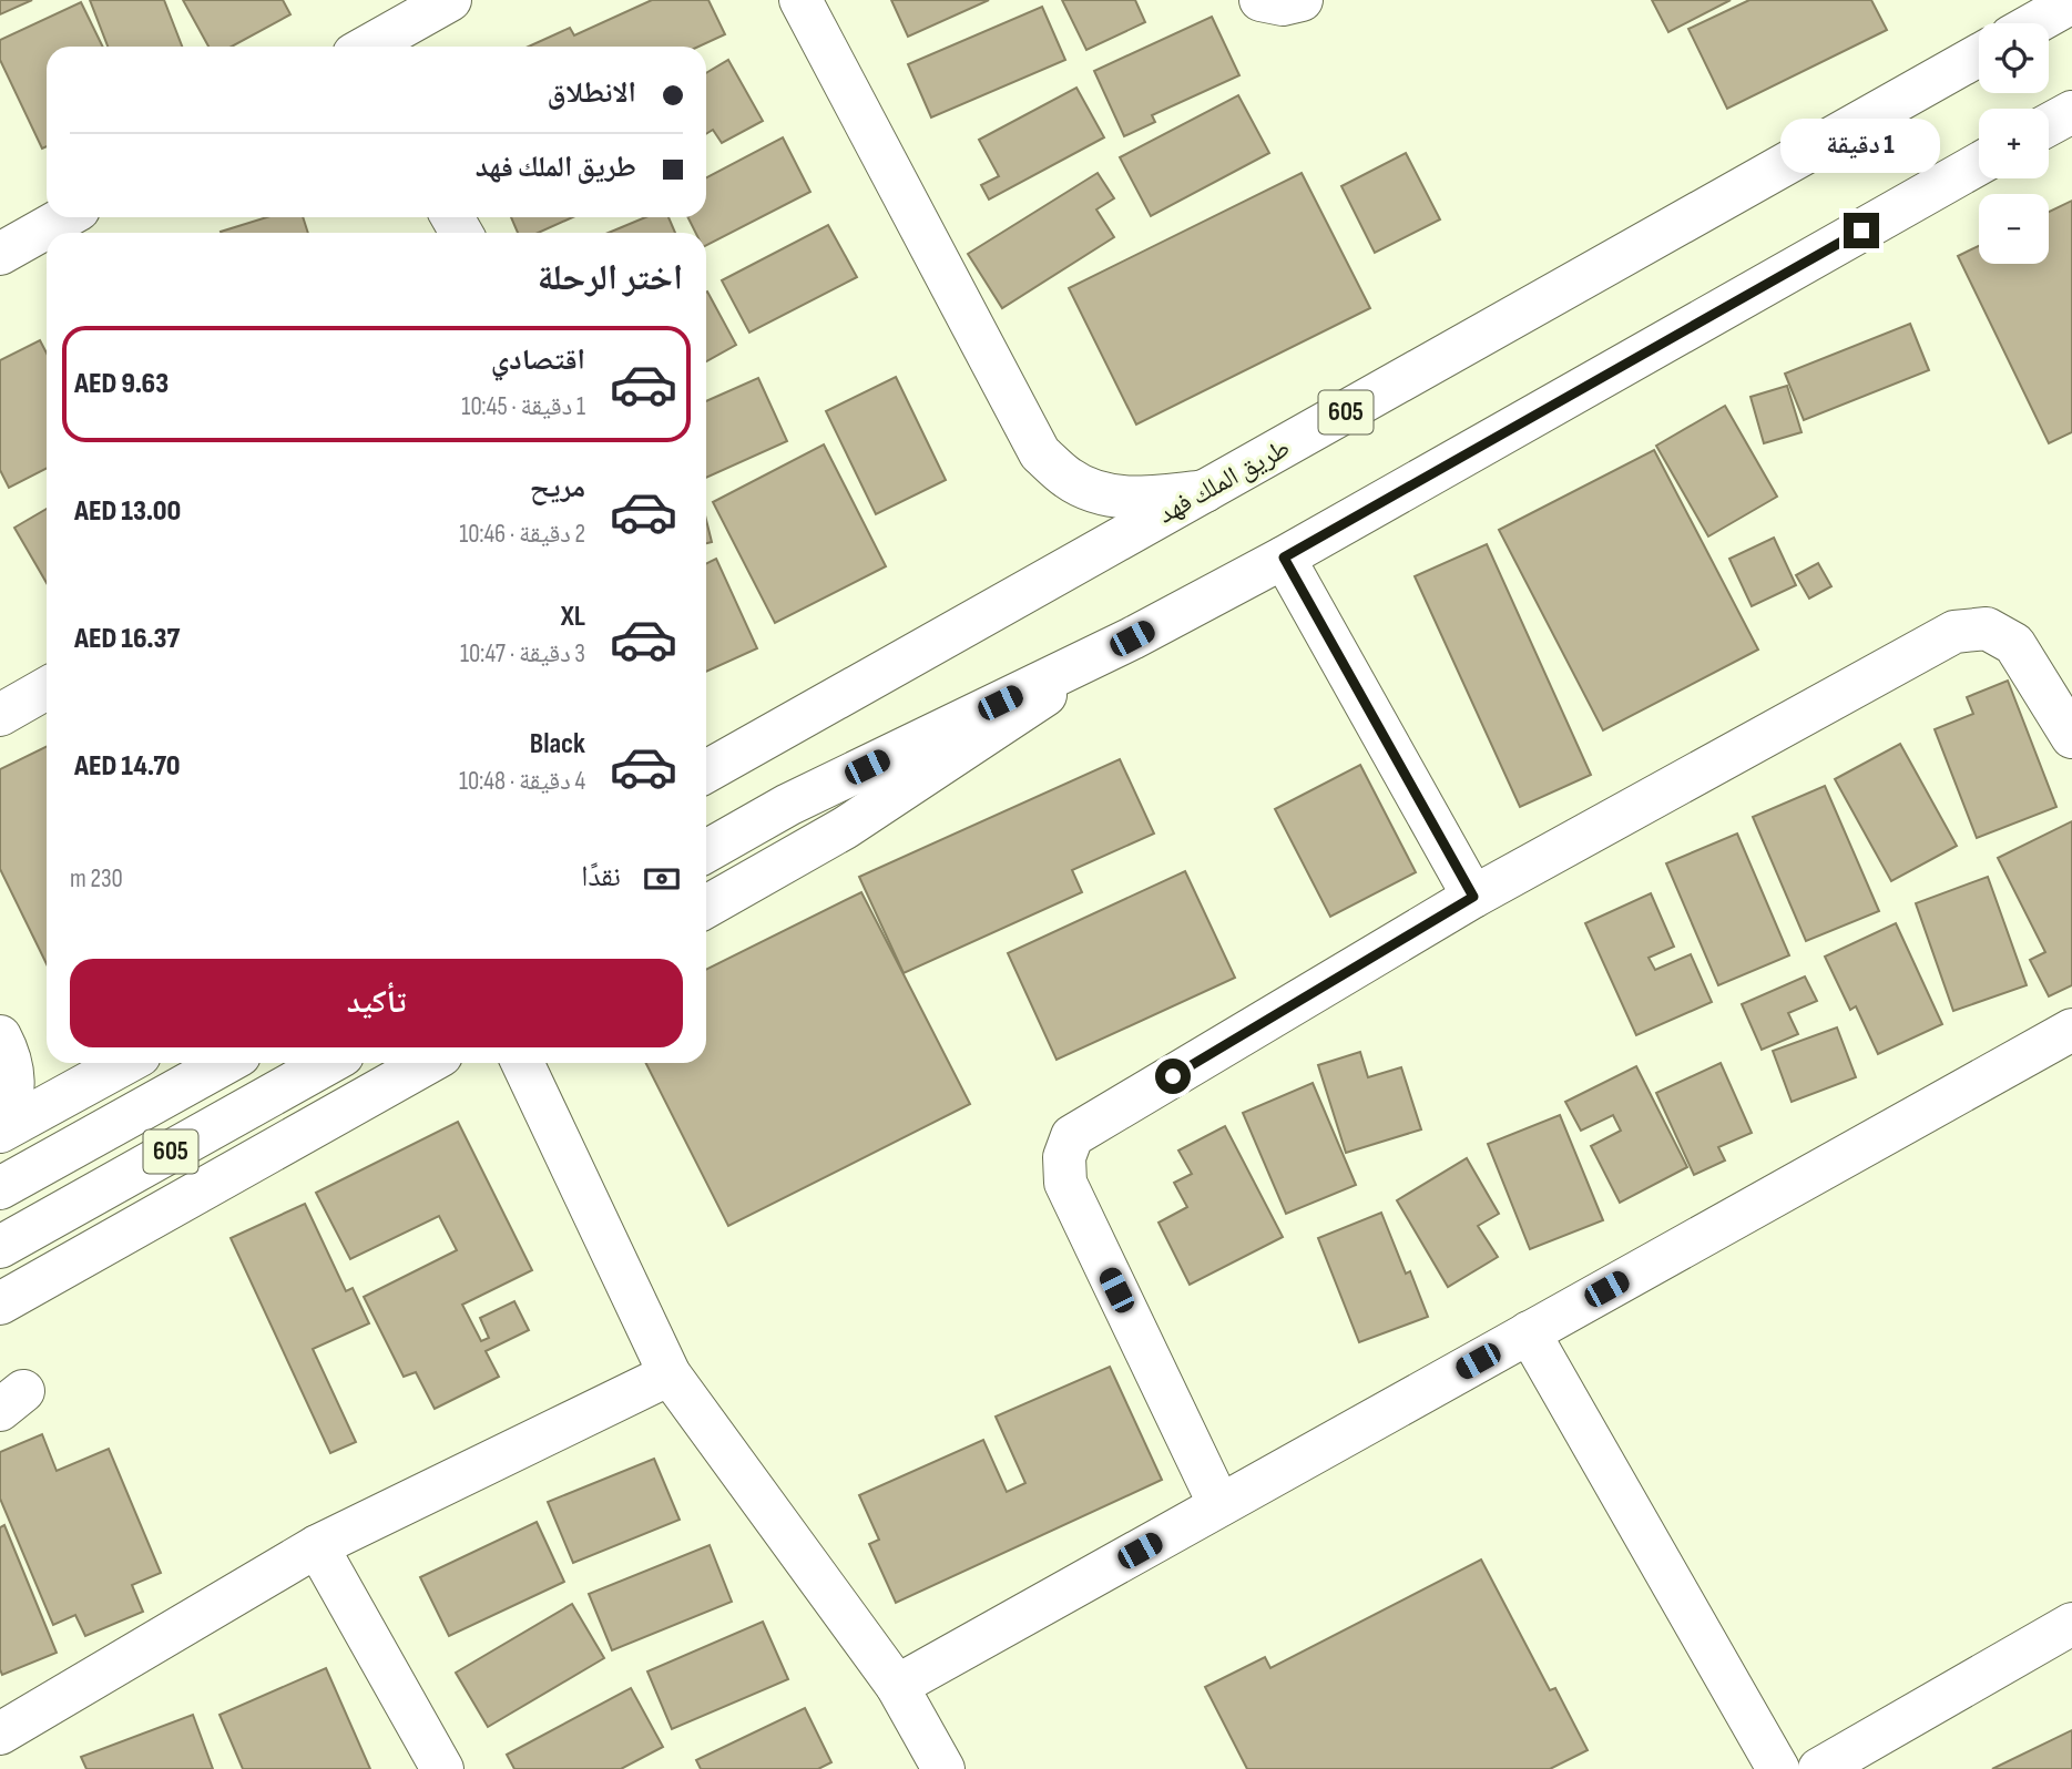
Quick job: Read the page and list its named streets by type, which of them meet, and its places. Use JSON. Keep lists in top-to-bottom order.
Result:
{
  "streets": {
    "main road": ["605", "طريق الملك فهد"]
  },
  "page": {
    "map_buttons": ["+", "−"],
    "banner": ["الانطلاق", "طريق الملك فهد"],
    "bubble": "1 دقيقة",
    "heading": "اختر الرحلة",
    "list": [
      {
        "name": "اقتصادي",
        "note": "1 دقيقة · 10:45",
        "value": "AED 9.63"
      },
      {
        "name": "مريح",
        "note": "2 دقيقة · 10:46",
        "value": "AED 13.00"
      },
      {
        "name": "XL",
        "note": "3 دقيقة · 10:47",
        "value": "AED 16.37"
      },
      {
        "name": "Black",
        "note": "4 دقيقة · 10:48",
        "value": "AED 14.70"
      }
    ],
    "pay": ["نقدًا", "230 m"],
    "buttons": "تأكيد"
  }
}
